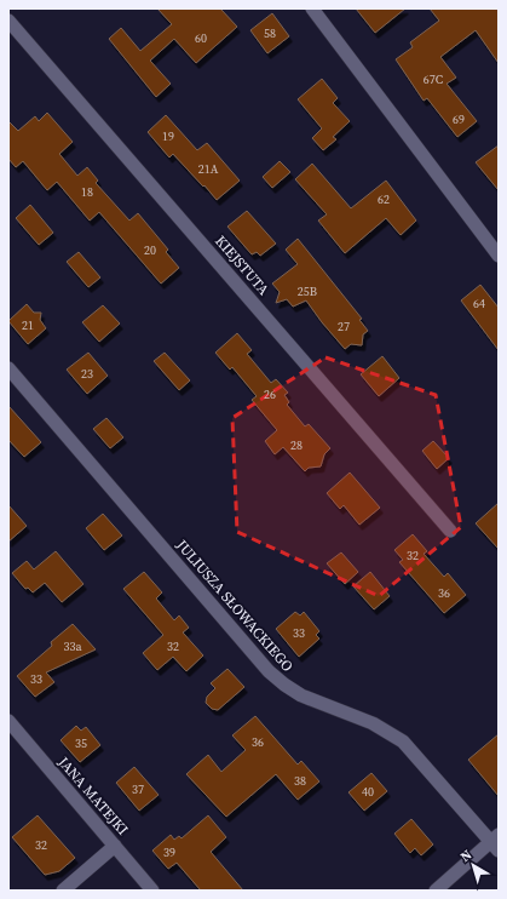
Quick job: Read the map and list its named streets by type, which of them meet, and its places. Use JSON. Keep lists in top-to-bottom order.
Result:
{
  "streets": {
    "street": ["KIEJSTUTA", "JULIUSZA SŁOWACKIEGO", "JANA MATEJKI"]
  },
  "house_numbers": [
    "58",
    "60",
    "67C",
    "69",
    "19",
    "21A",
    "18",
    "62",
    "20",
    "25B",
    "64",
    "21",
    "27",
    "23",
    "26",
    "28",
    "32",
    "36",
    "33",
    "33a",
    "32",
    "33",
    "36",
    "35",
    "38",
    "37",
    "40",
    "32",
    "39"
  ],
  "north": "top left"
}
